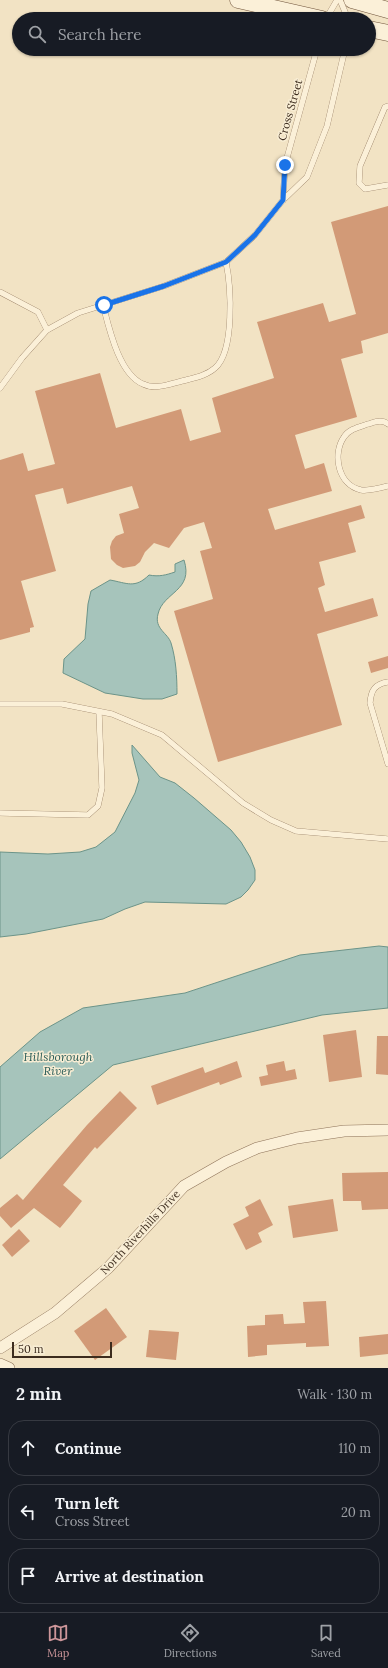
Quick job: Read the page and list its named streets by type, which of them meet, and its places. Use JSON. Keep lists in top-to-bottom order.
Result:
{
  "streets": {
    "street": ["North Riverhills Drive"],
    "lane": ["Cross Street"]
  },
  "water": ["Hillsborough River"],
  "scale_bar": "50 m",
  "page": {
    "search": "Search here",
    "scale": "50 m",
    "heading": ["2 min", "Walk · 130 m"],
    "list": [
      ["Continue", "110 m"],
      ["Turn left", "Cross Street", "20 m"],
      "Arrive at destination"
    ],
    "nav": ["Map", "Directions", "Saved"]
  }
}
